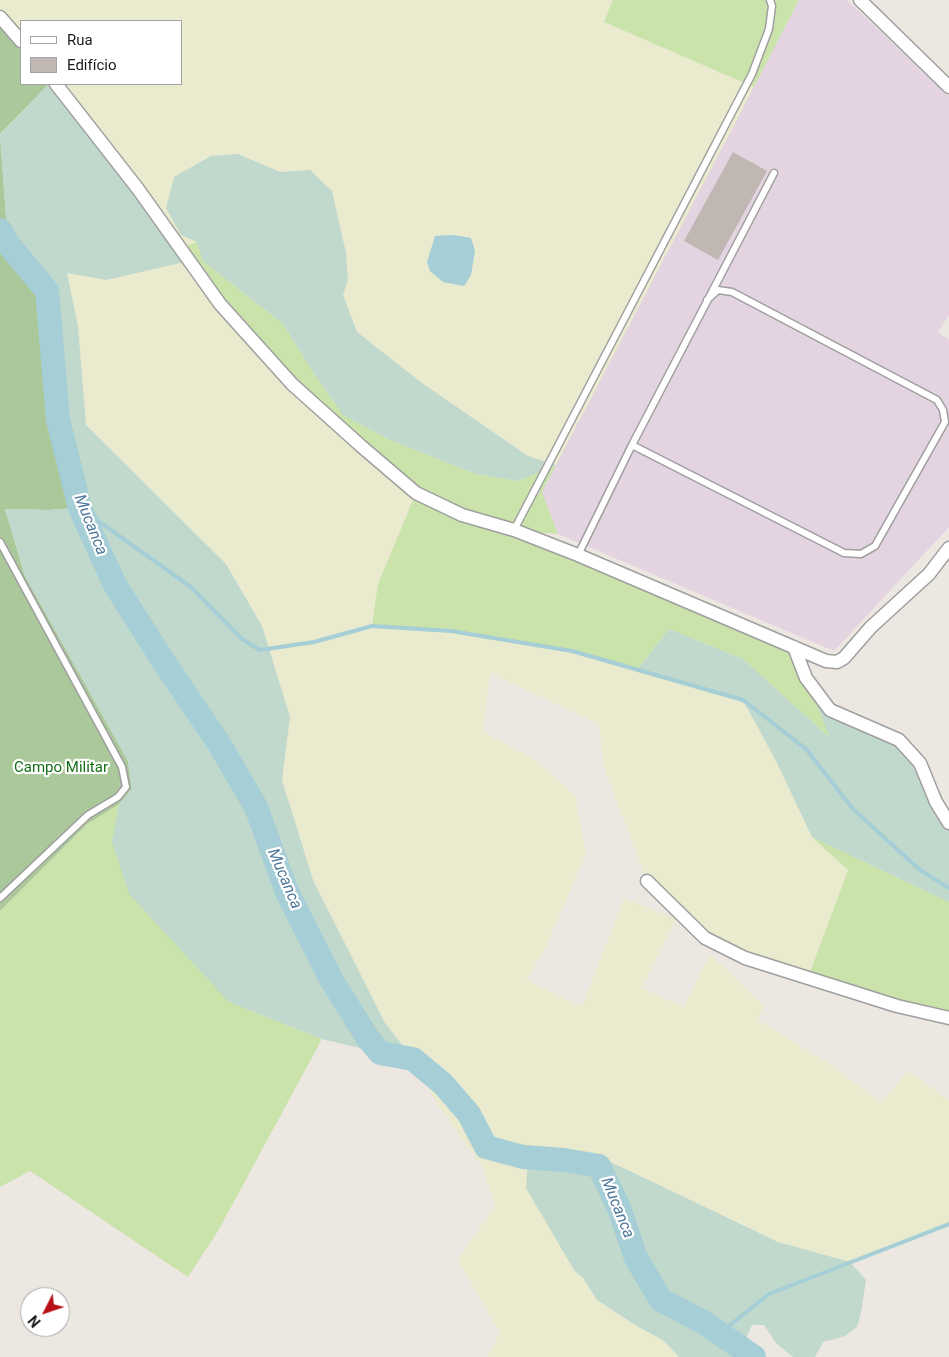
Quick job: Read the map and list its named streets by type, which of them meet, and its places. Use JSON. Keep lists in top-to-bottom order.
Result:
{
  "water": ["Mucanca"],
  "parks": ["Campo Militar"],
  "legend": ["Rua", "Edifício"],
  "north": "bottom left"
}
